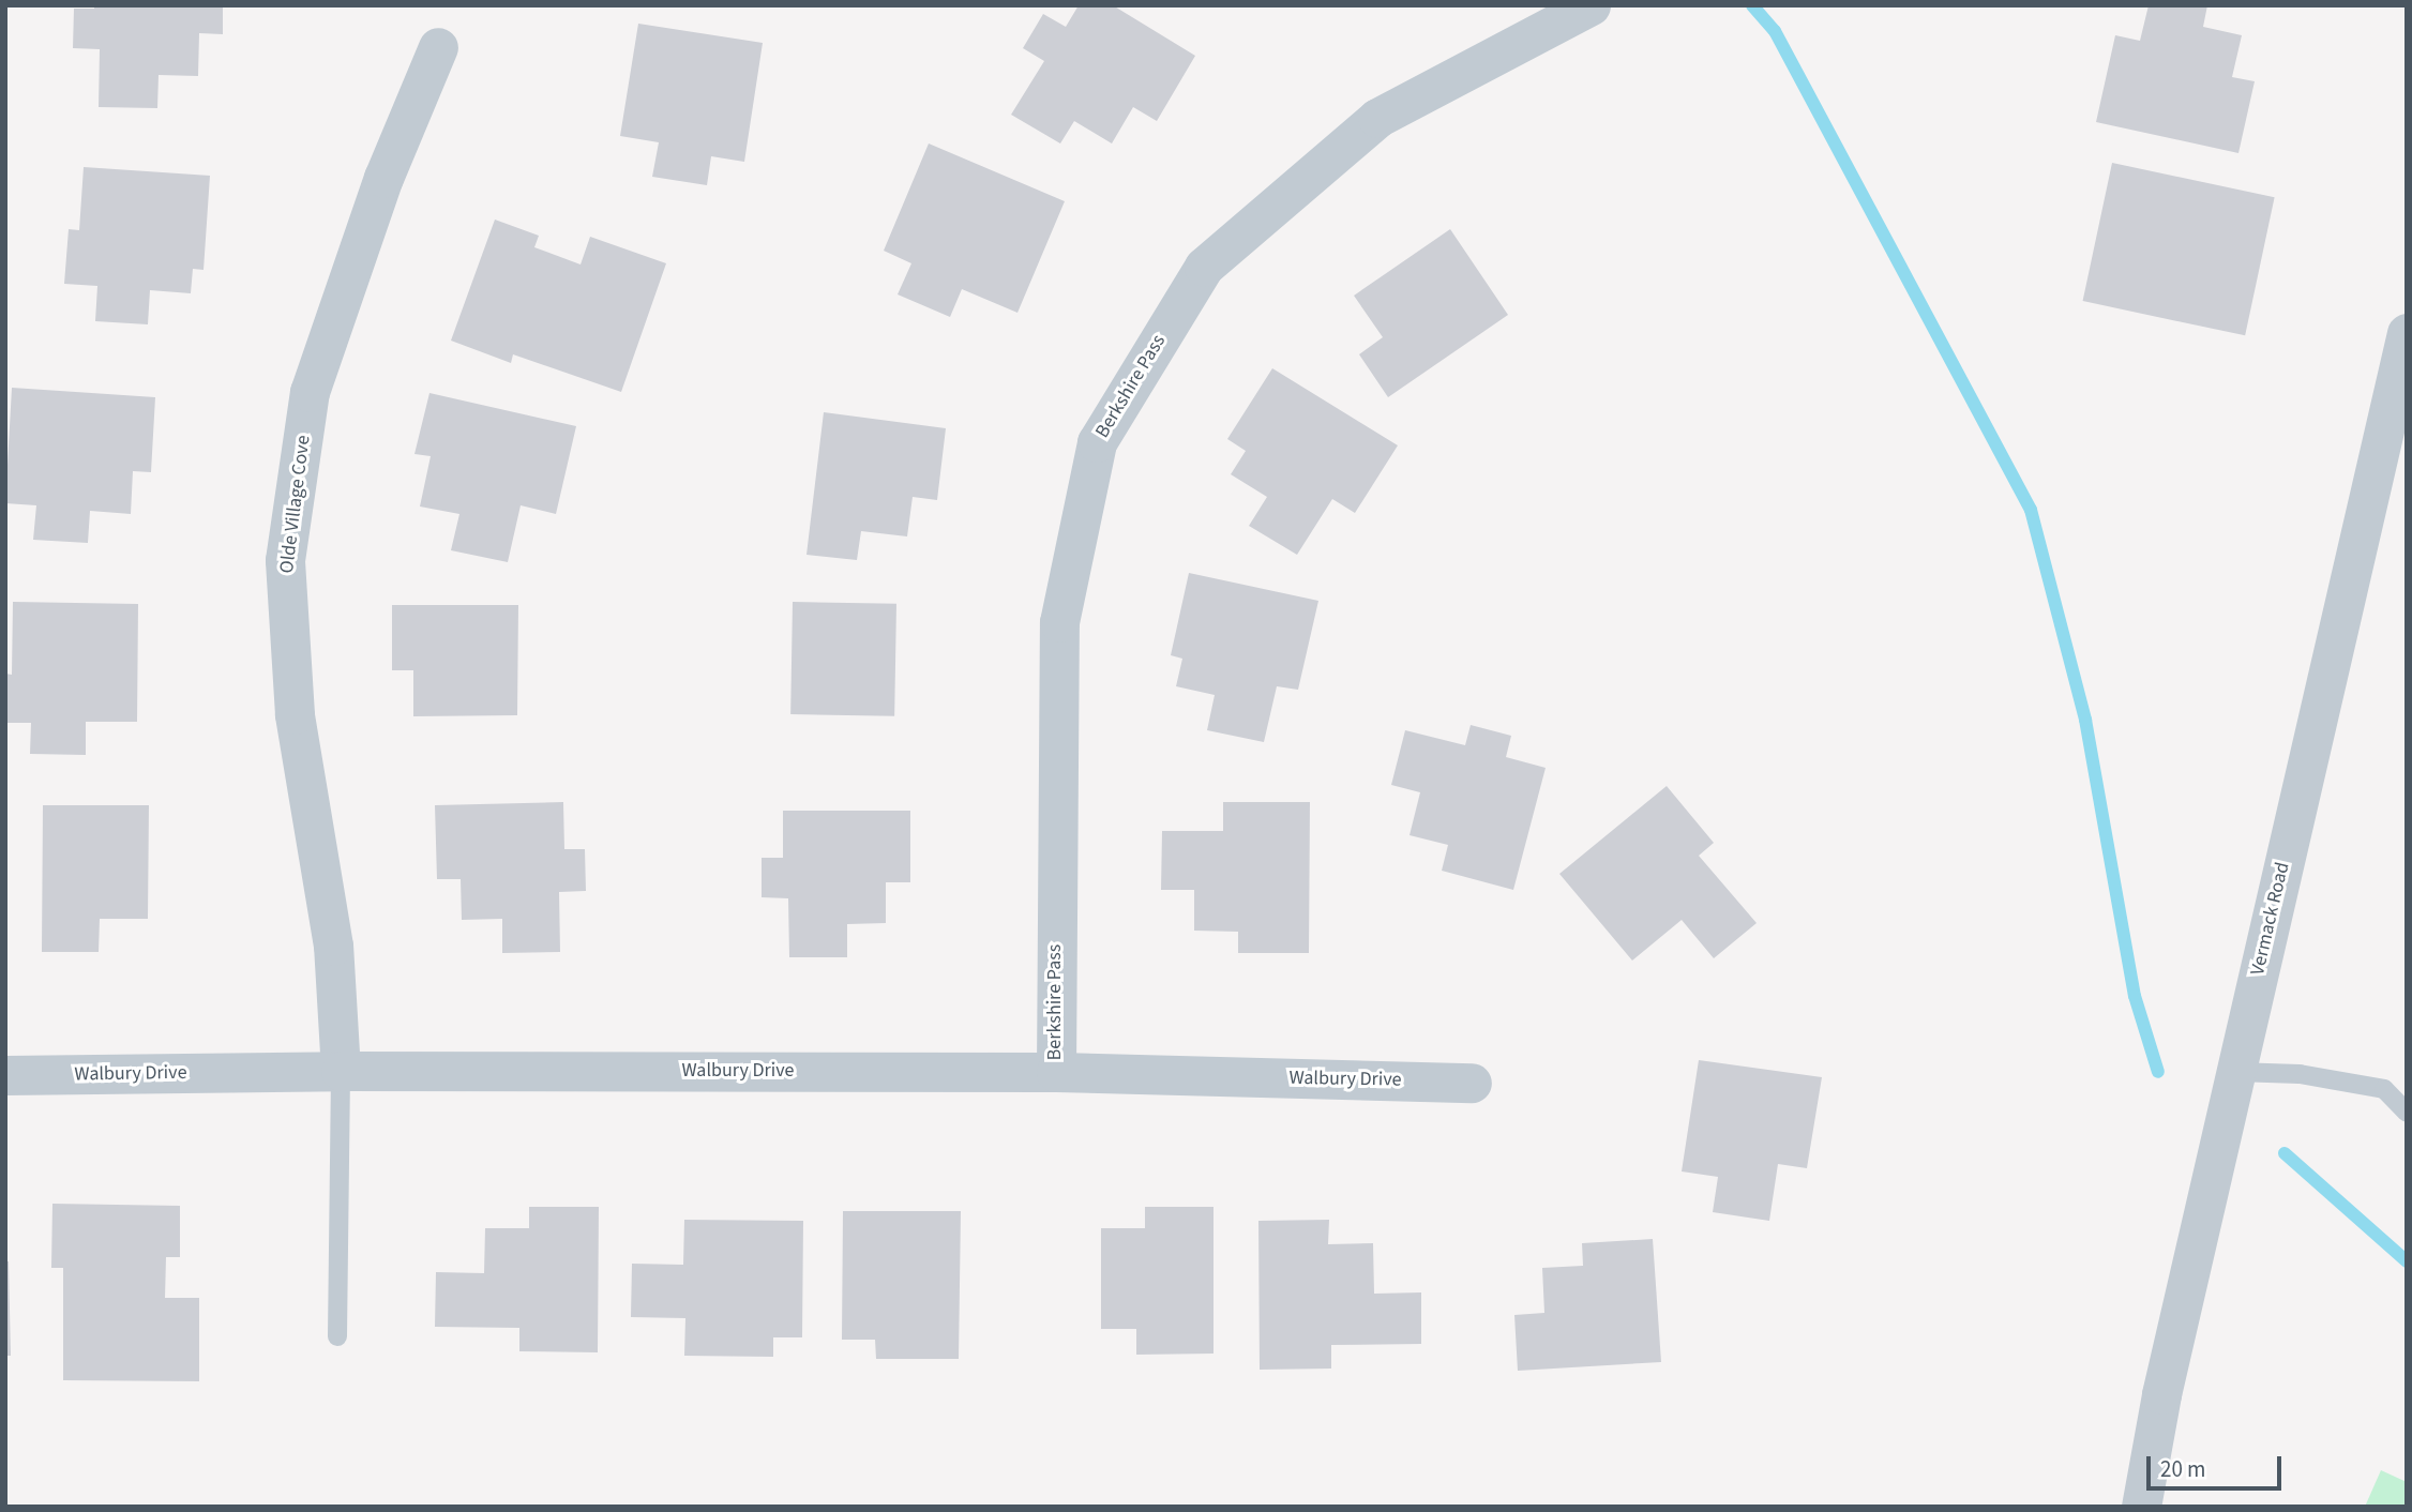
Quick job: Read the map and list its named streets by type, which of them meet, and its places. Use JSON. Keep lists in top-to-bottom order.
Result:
{
  "streets": {
    "street": [
      "Berkshire Pass",
      "Olde Village Cove",
      "Vermack Road",
      "Walbury Drive"
    ]
  },
  "crossings": [
    ["Berkshire Pass", "Walbury Drive"],
    ["Olde Village Cove", "Walbury Drive"]
  ],
  "scale_bar": "20 m"
}
